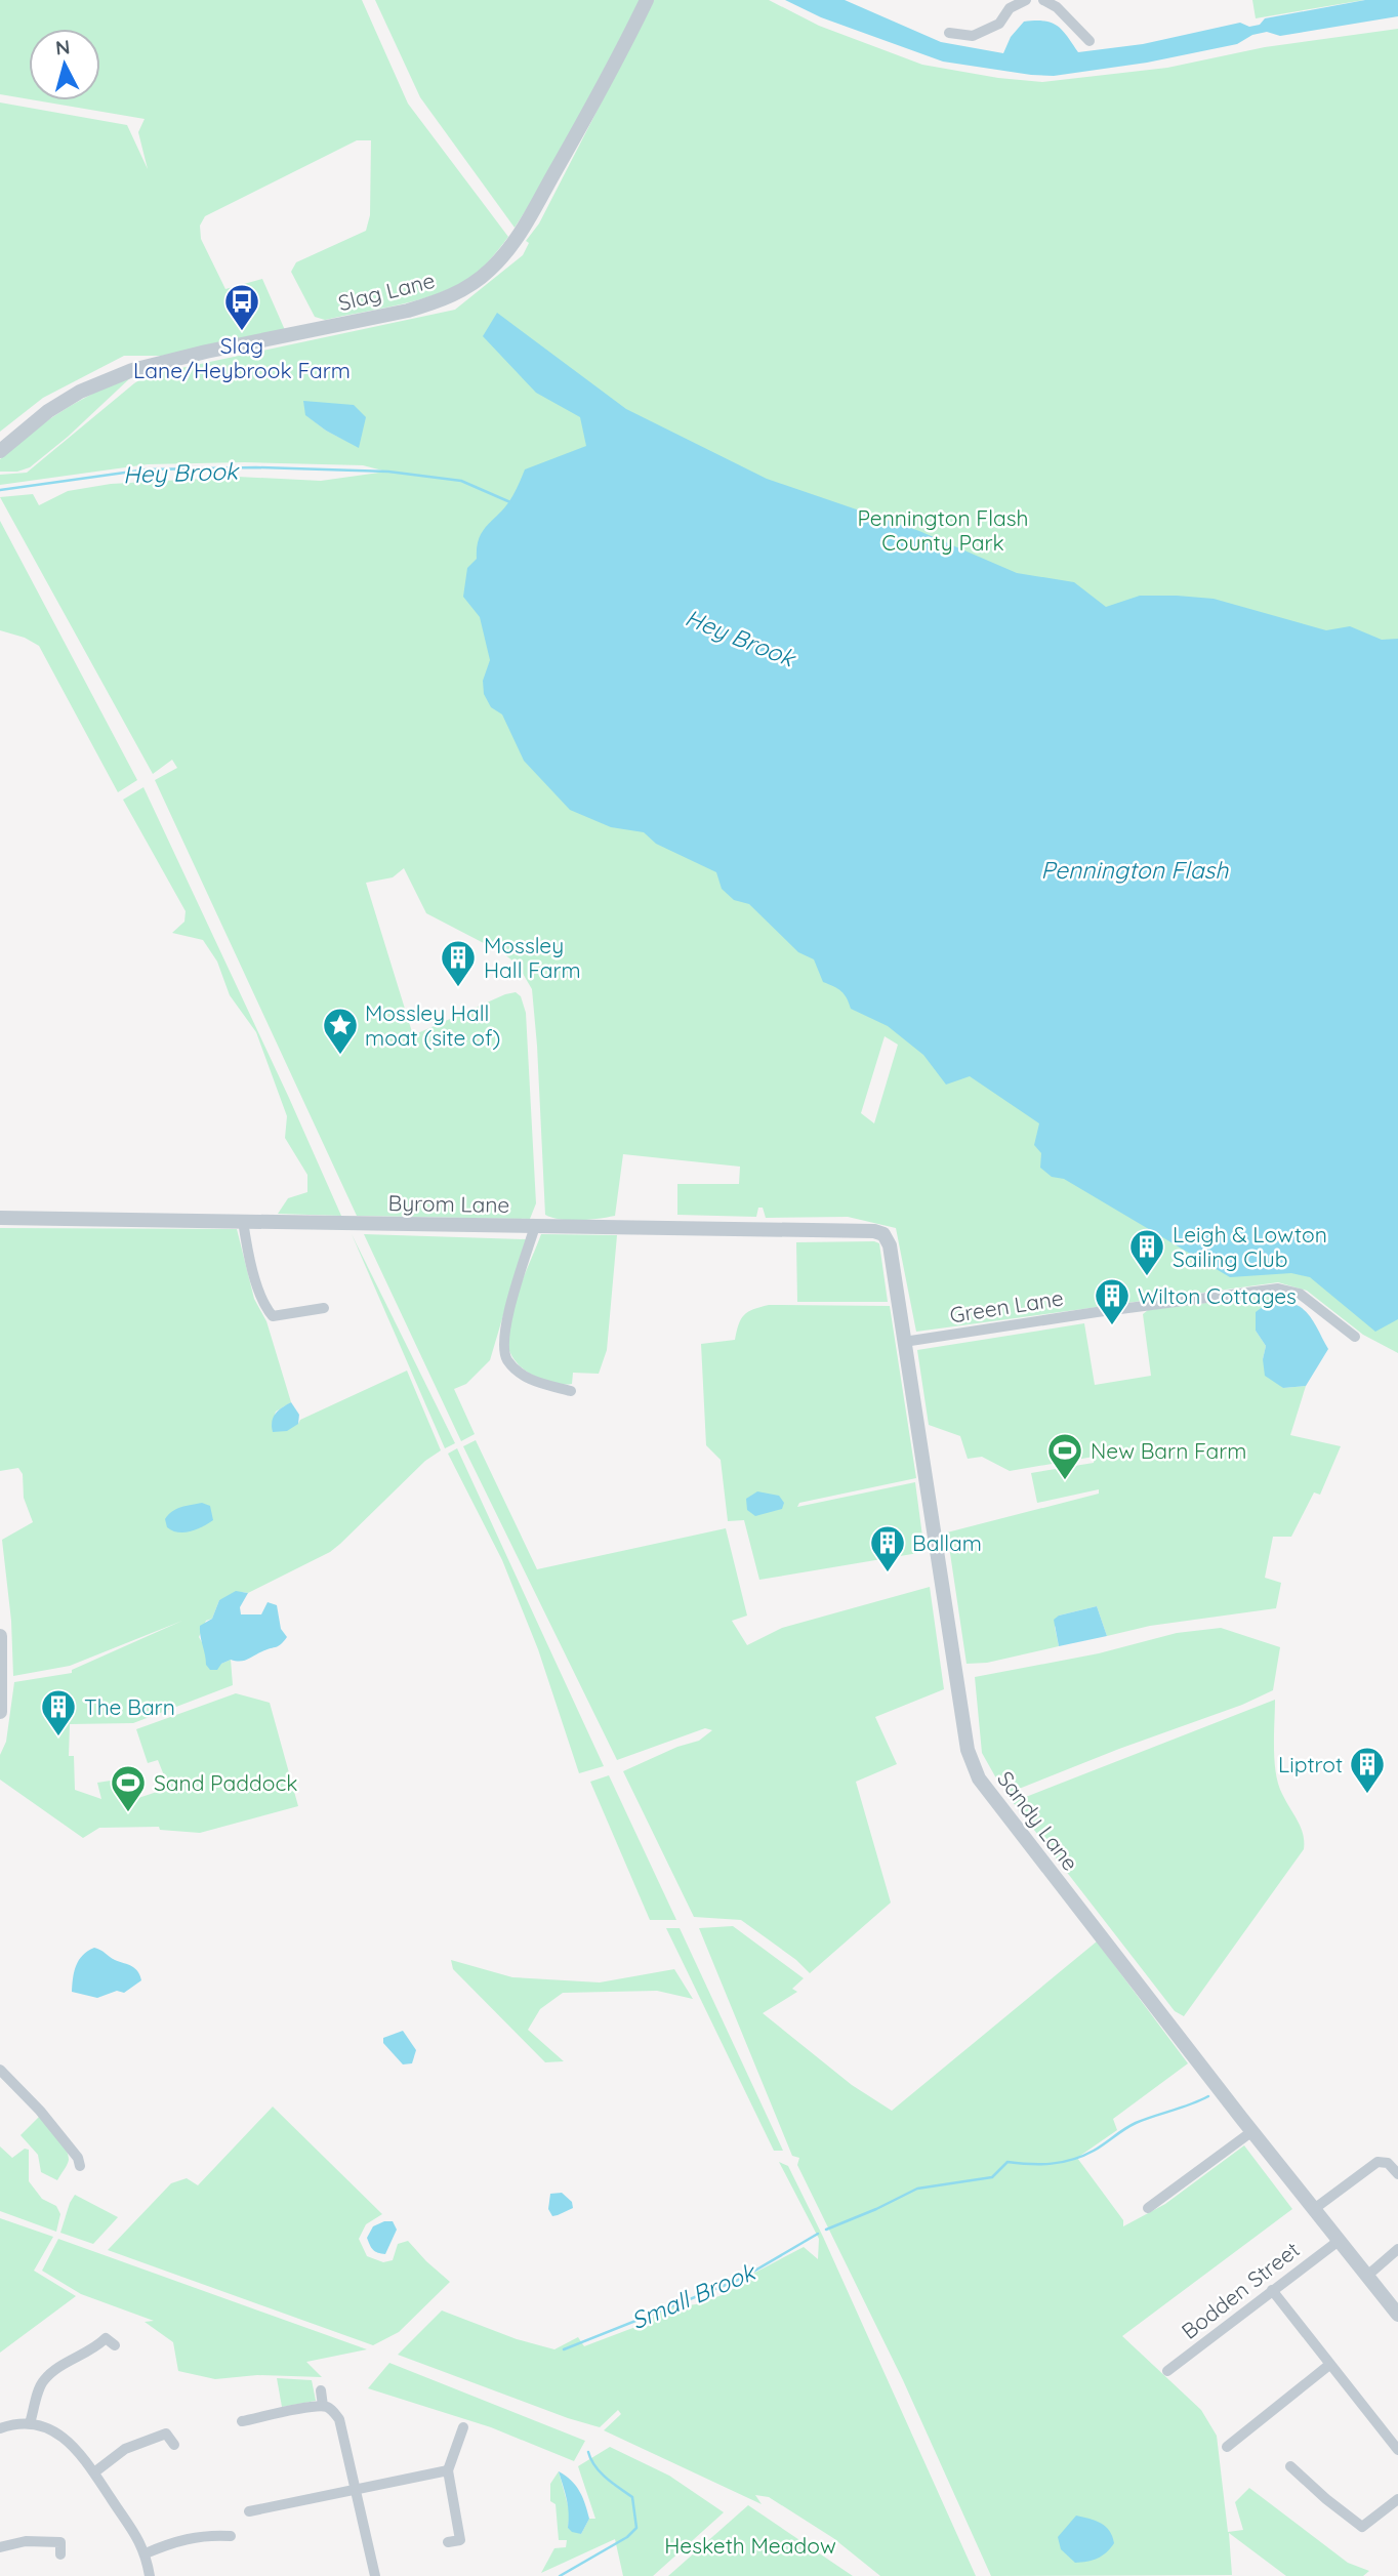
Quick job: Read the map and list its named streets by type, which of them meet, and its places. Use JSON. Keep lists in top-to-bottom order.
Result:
{
  "streets": {
    "street": [
      "Slag Lane",
      "Byrom Lane",
      "Green Lane",
      "Sandy Lane",
      "Bodden Street"
    ]
  },
  "crossings": [
    ["Byrom Lane", "Sandy Lane"],
    ["Green Lane", "Sandy Lane"],
    ["Sandy Lane", "Bodden Street"]
  ],
  "water": ["Hey Brook", "Pennington Flash", "Small Brook"],
  "parks": ["Pennington Flash County Park", "Hesketh Meadow"],
  "places": {
    "bus stop": ["Slag Lane/Heybrook Farm"],
    "building": [
      "Mossley Hall Farm",
      "Leigh & Lowton Sailing Club",
      "Wilton Cottages",
      "Ballam",
      "The Barn",
      "Liptrot"
    ],
    "place": ["Mossley Hall moat (site of)"],
    "sports": ["New Barn Farm", "Sand Paddock"]
  },
  "north": "top"
}
